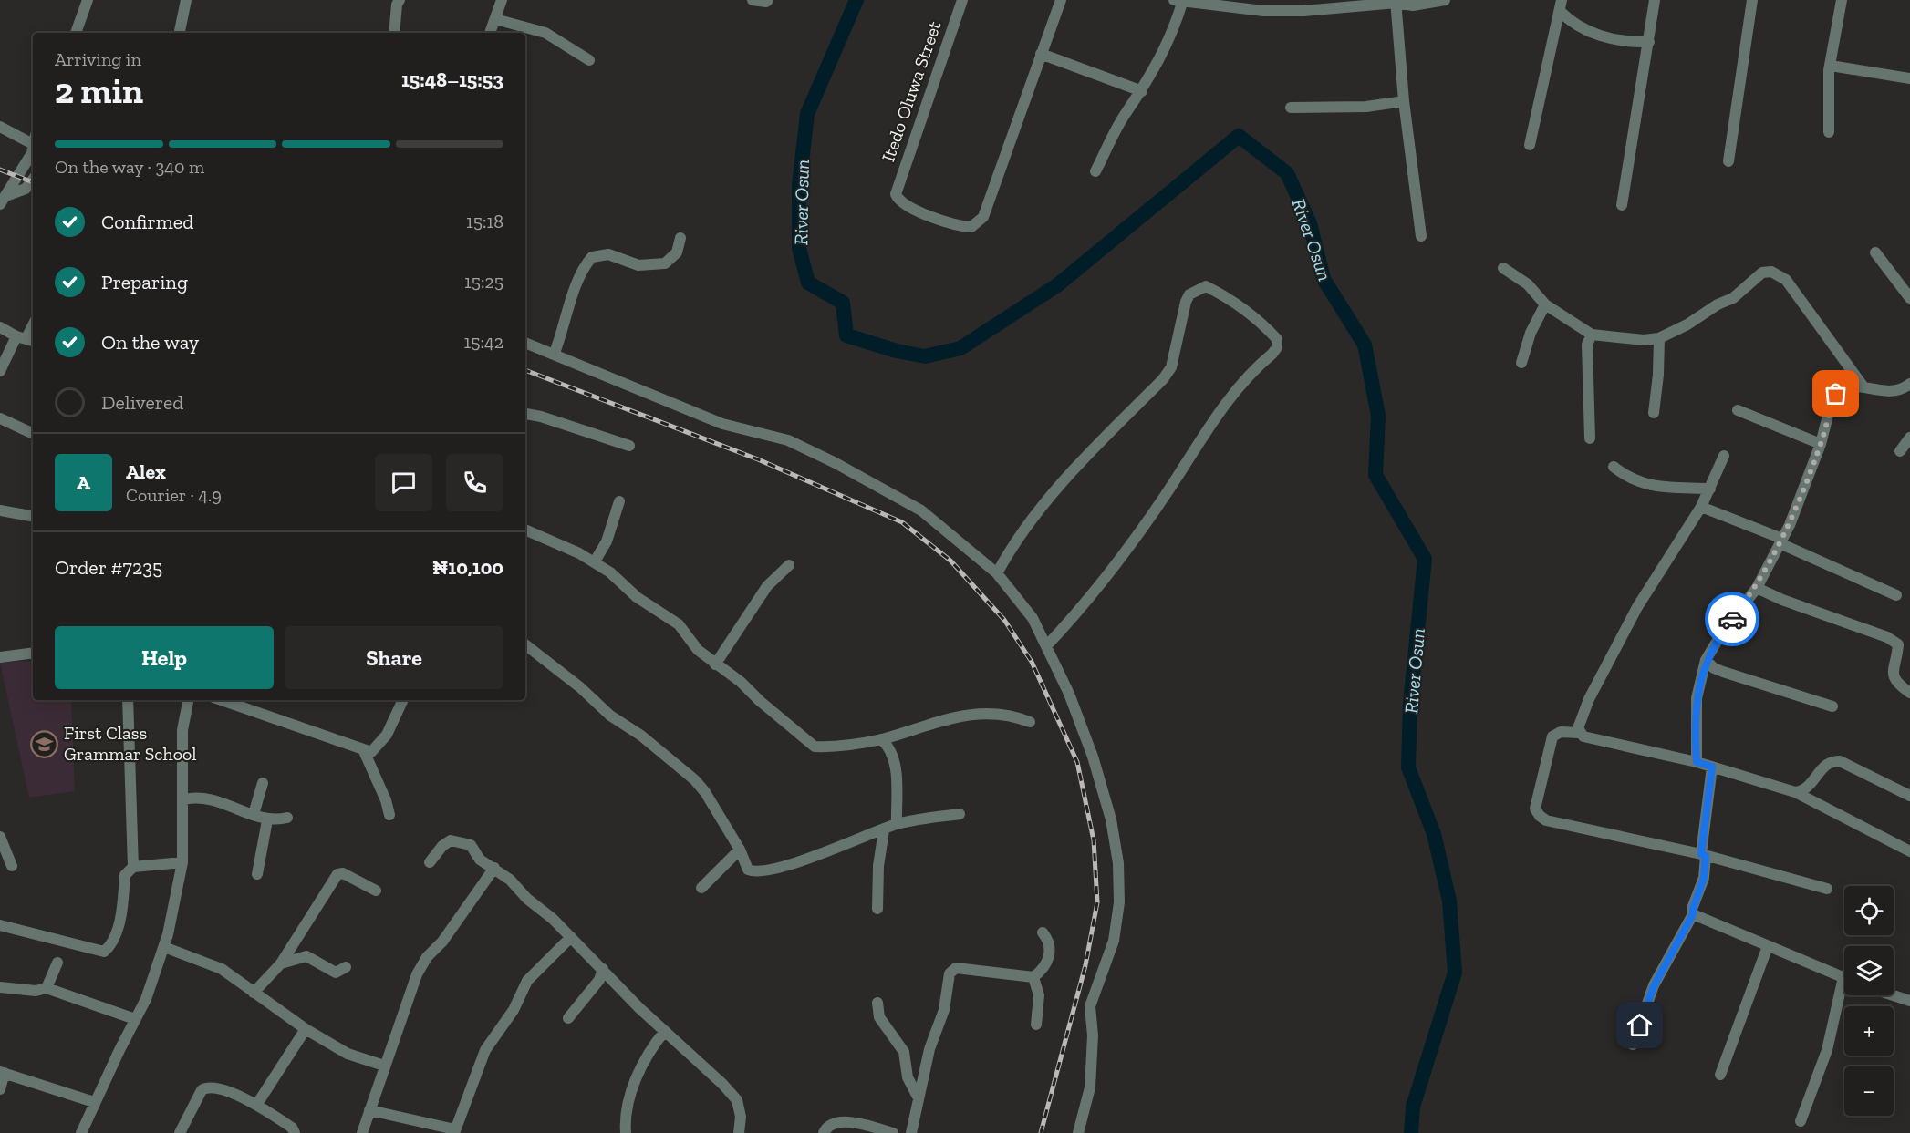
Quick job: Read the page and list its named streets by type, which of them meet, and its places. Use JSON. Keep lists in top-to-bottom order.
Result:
{
  "streets": {
    "street": ["Itedo Oluwa Street"]
  },
  "water": ["River Osun"],
  "places": {
    "school or university": ["First Class Grammar School"]
  },
  "page": {
    "heading": ["2 min", "Arriving in", "15:48–15:53"],
    "panel": [
      "Alex",
      "Courier · 4.9",
      "Order #7235",
      "₦10,100"
    ],
    "bar": "On the way · 340 m",
    "list": [
      ["Confirmed", "15:18"],
      ["Preparing", "15:25"],
      ["On the way", "15:42"],
      "Delivered"
    ],
    "round": "A",
    "buttons": ["Help", "Share"],
    "map_buttons": ["+", "−"]
  }
}
